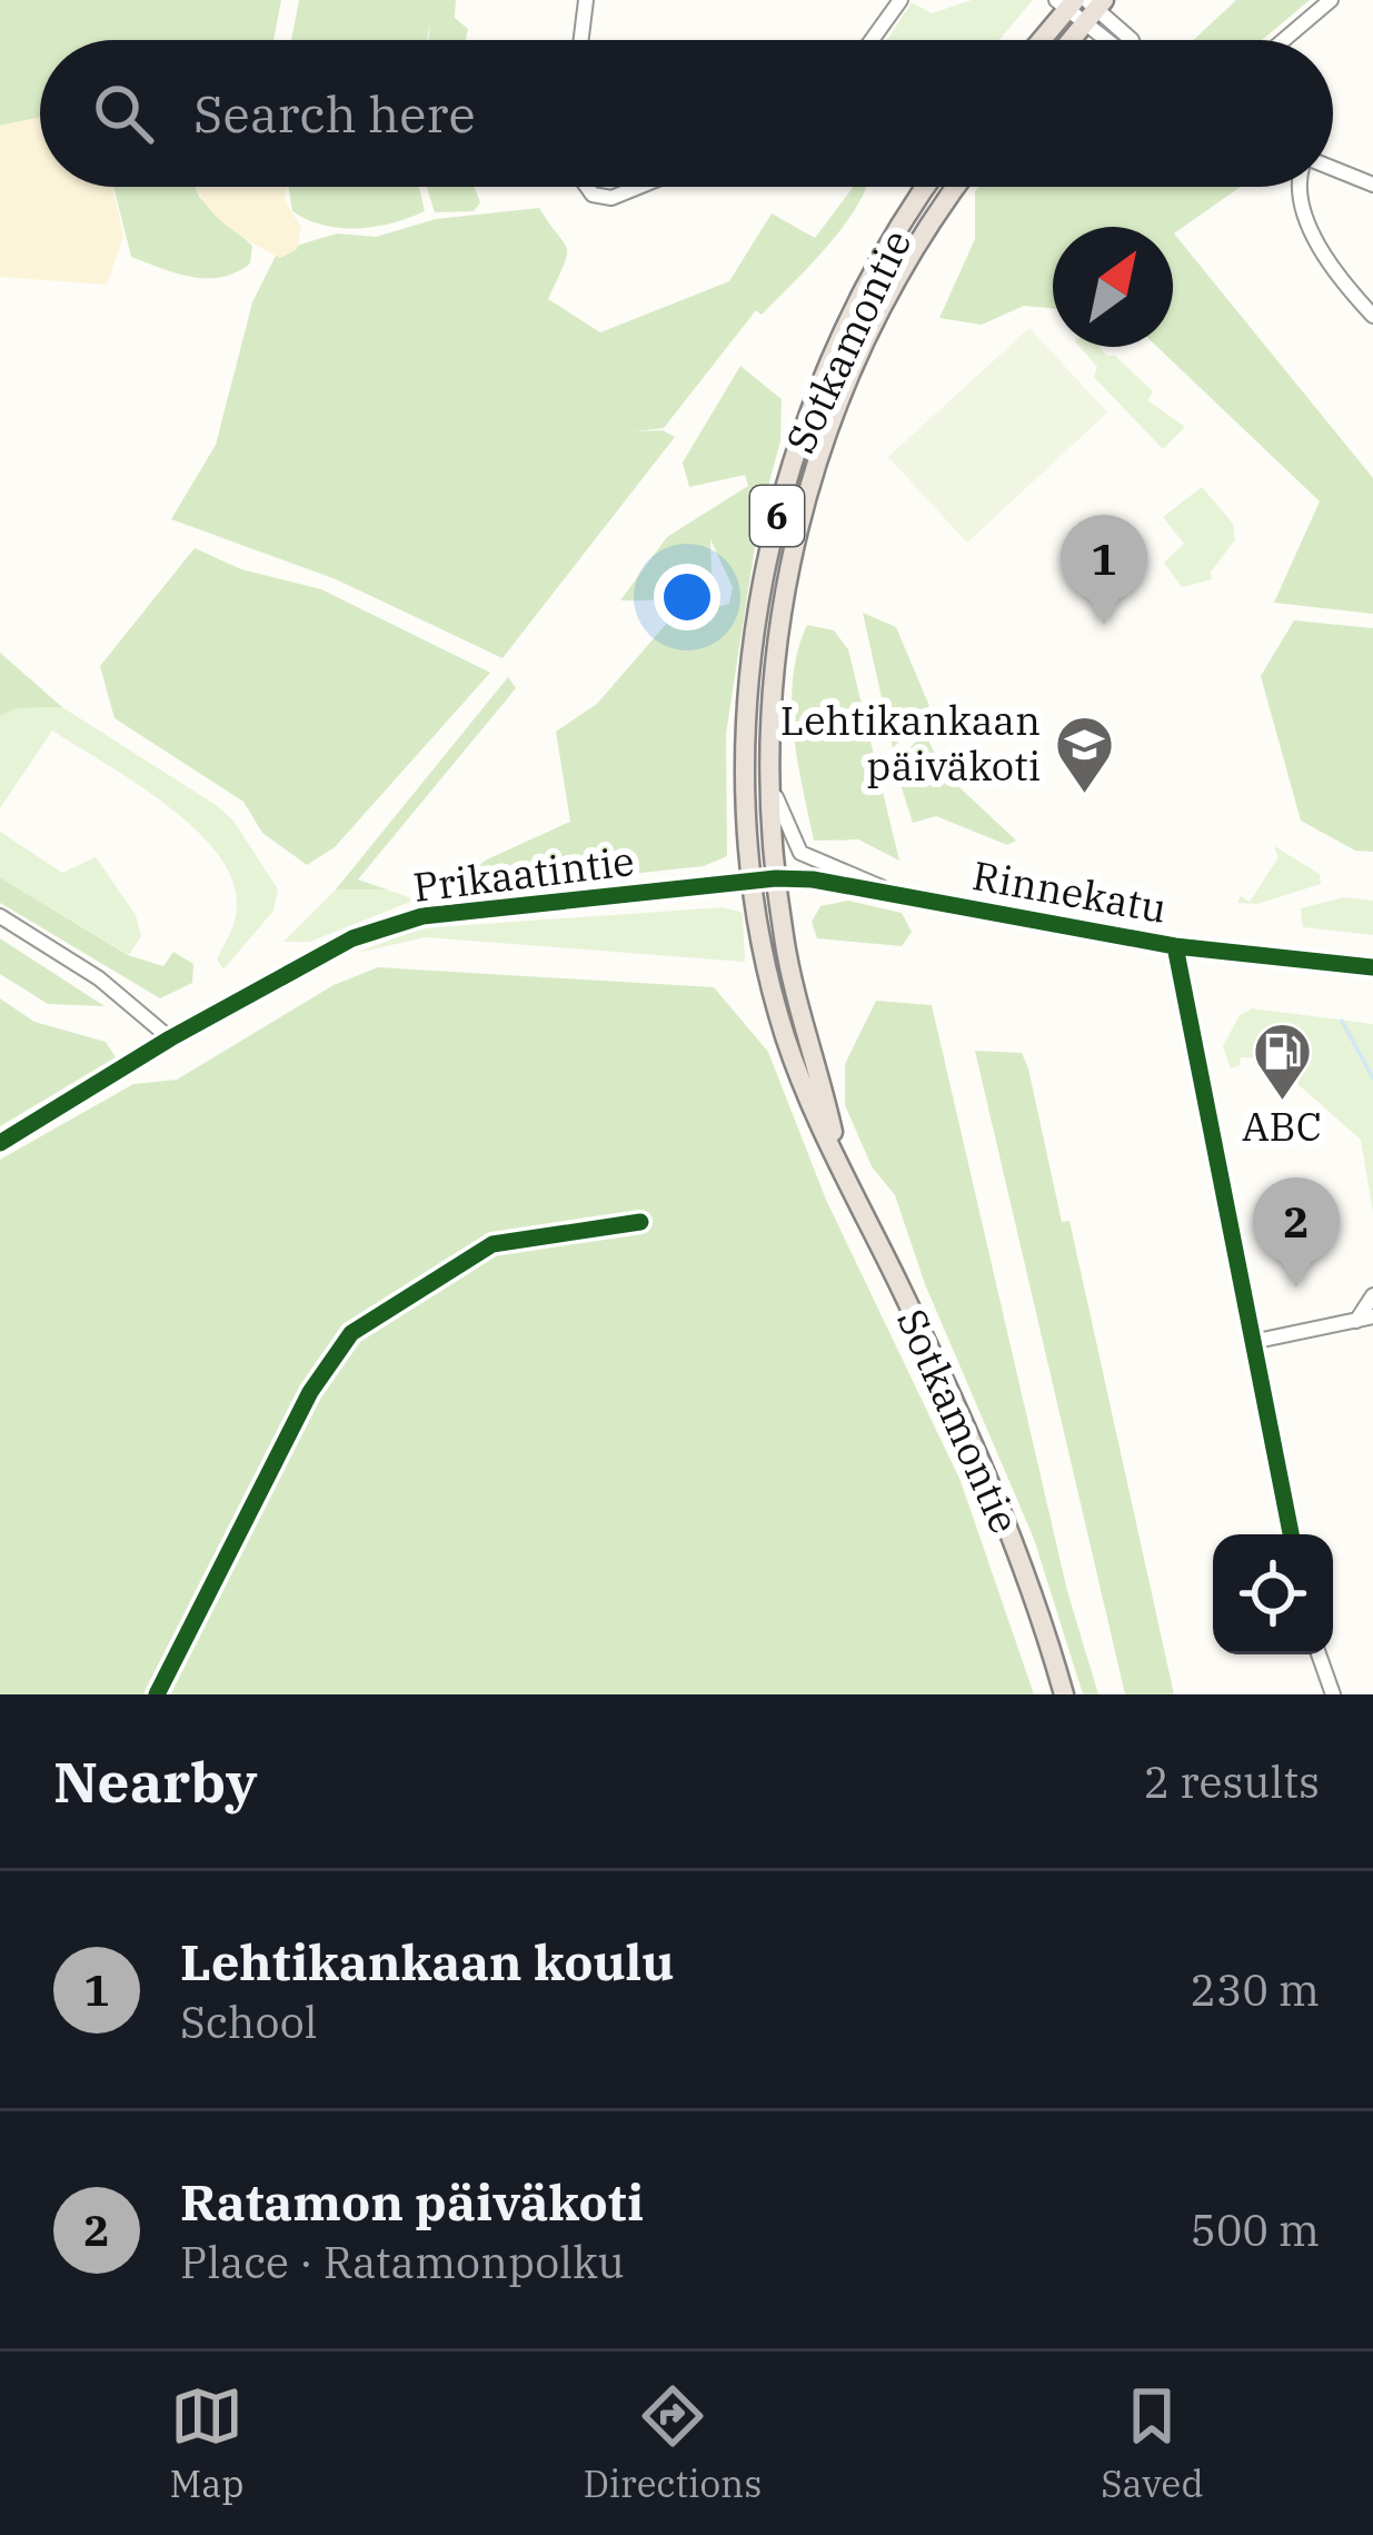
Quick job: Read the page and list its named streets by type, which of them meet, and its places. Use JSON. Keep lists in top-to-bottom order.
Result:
{
  "streets": {
    "highway": ["Sotkamontie", "6"],
    "street": ["Prikaatintie", "Rinnekatu"]
  },
  "crossings": [
    ["Sotkamontie", "Prikaatintie"],
    ["Sotkamontie", "Rinnekatu"],
    ["Prikaatintie", "Rinnekatu"]
  ],
  "places": {
    "school or university": ["Lehtikankaan päiväkoti"],
    "fuel station": ["ABC"]
  },
  "north": "top right",
  "page": {
    "search": "Search here",
    "pins": ["1", "2"],
    "heading": ["Nearby", "2 results"],
    "list": [
      {
        "mark": "1",
        "name": "Lehtikankaan koulu",
        "note": "School",
        "value": "230 m"
      },
      {
        "mark": "2",
        "name": "Ratamon päiväkoti",
        "note": "Place · Ratamonpolku",
        "value": "500 m"
      }
    ],
    "nav": ["Map", "Directions", "Saved"]
  }
}
